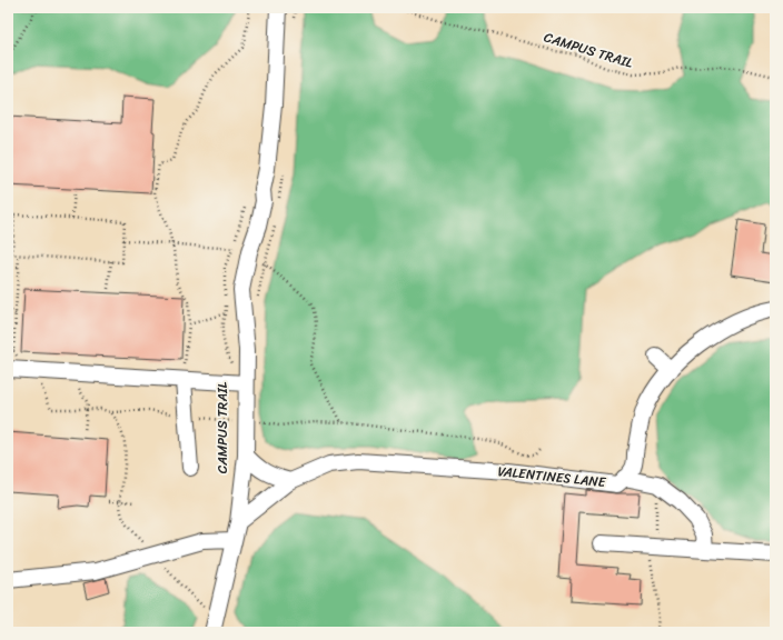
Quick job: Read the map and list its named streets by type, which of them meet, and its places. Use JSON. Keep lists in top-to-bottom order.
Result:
{
  "streets": {
    "street": ["VALENTINES LANE"],
    "path": ["CAMPUS TRAIL"]
  }
}
